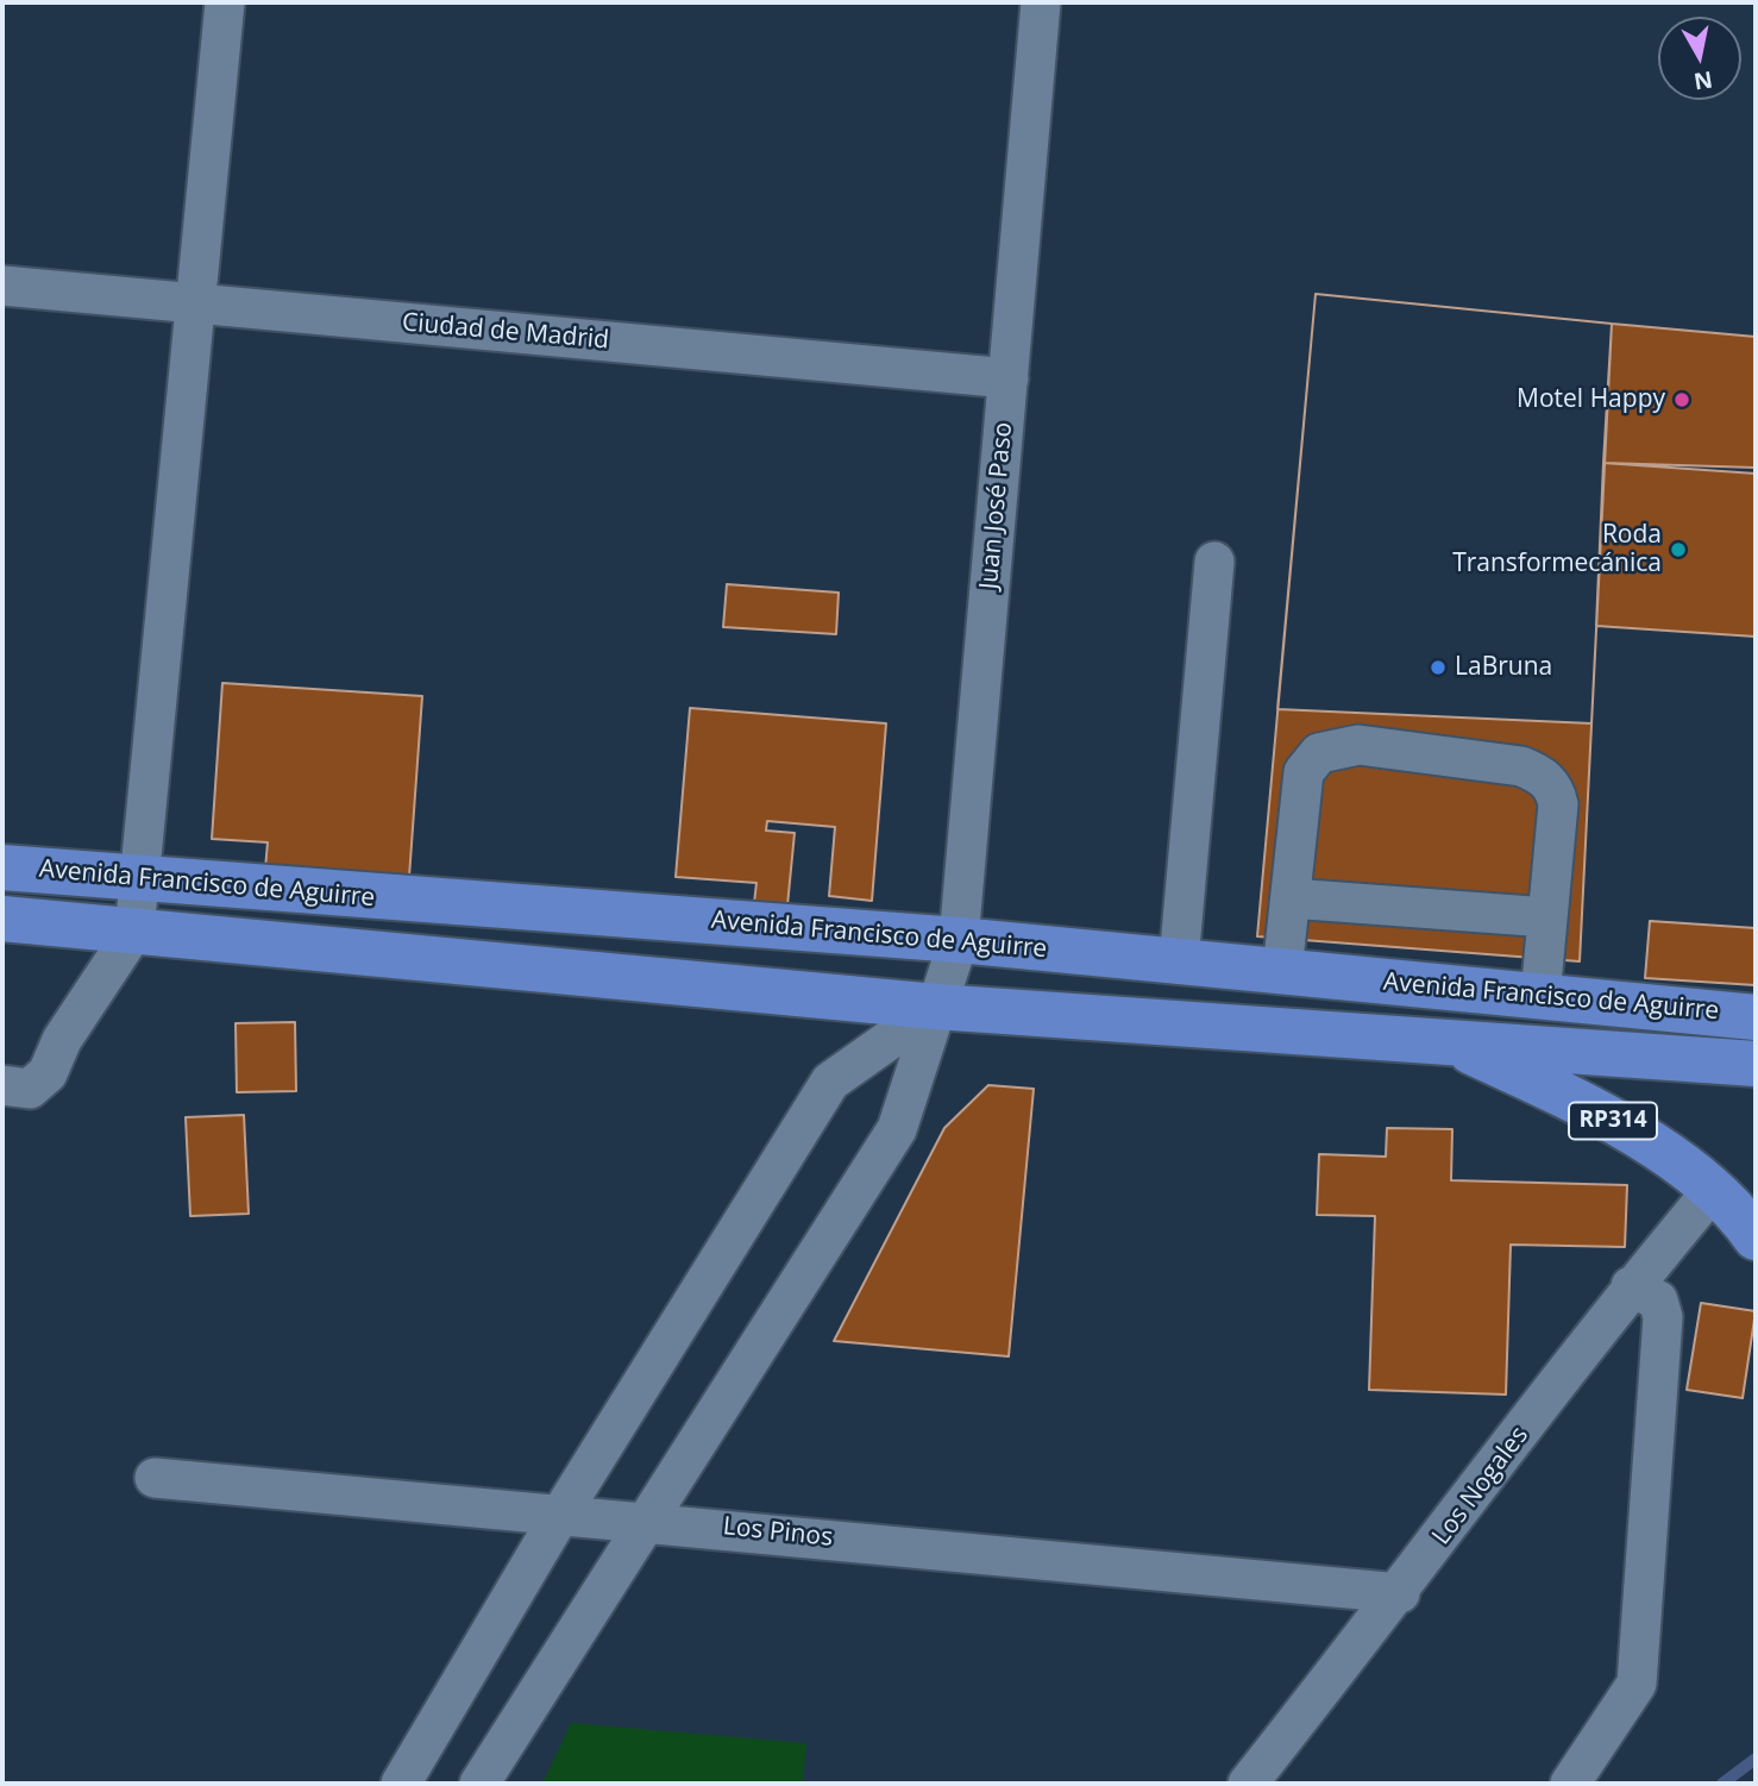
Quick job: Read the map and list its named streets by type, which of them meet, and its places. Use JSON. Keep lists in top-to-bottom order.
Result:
{
  "streets": {
    "main road": ["Avenida Francisco de Aguirre", "RP314"],
    "street": [
      "Ciudad de Madrid",
      "Juan José Paso",
      "Los Nogales",
      "Los Pinos"
    ]
  },
  "crossings": [
    ["Ciudad de Madrid", "Juan José Paso"],
    ["Juan José Paso", "Avenida Francisco de Aguirre"],
    ["Juan José Paso", "Los Pinos"],
    ["Avenida Francisco de Aguirre", "RP314"],
    ["RP314", "Los Nogales"],
    ["Los Nogales", "Los Pinos"]
  ],
  "places": ["Motel Happy", "Roda Transformecánica", "LaBruna"],
  "north": "bottom"
}
